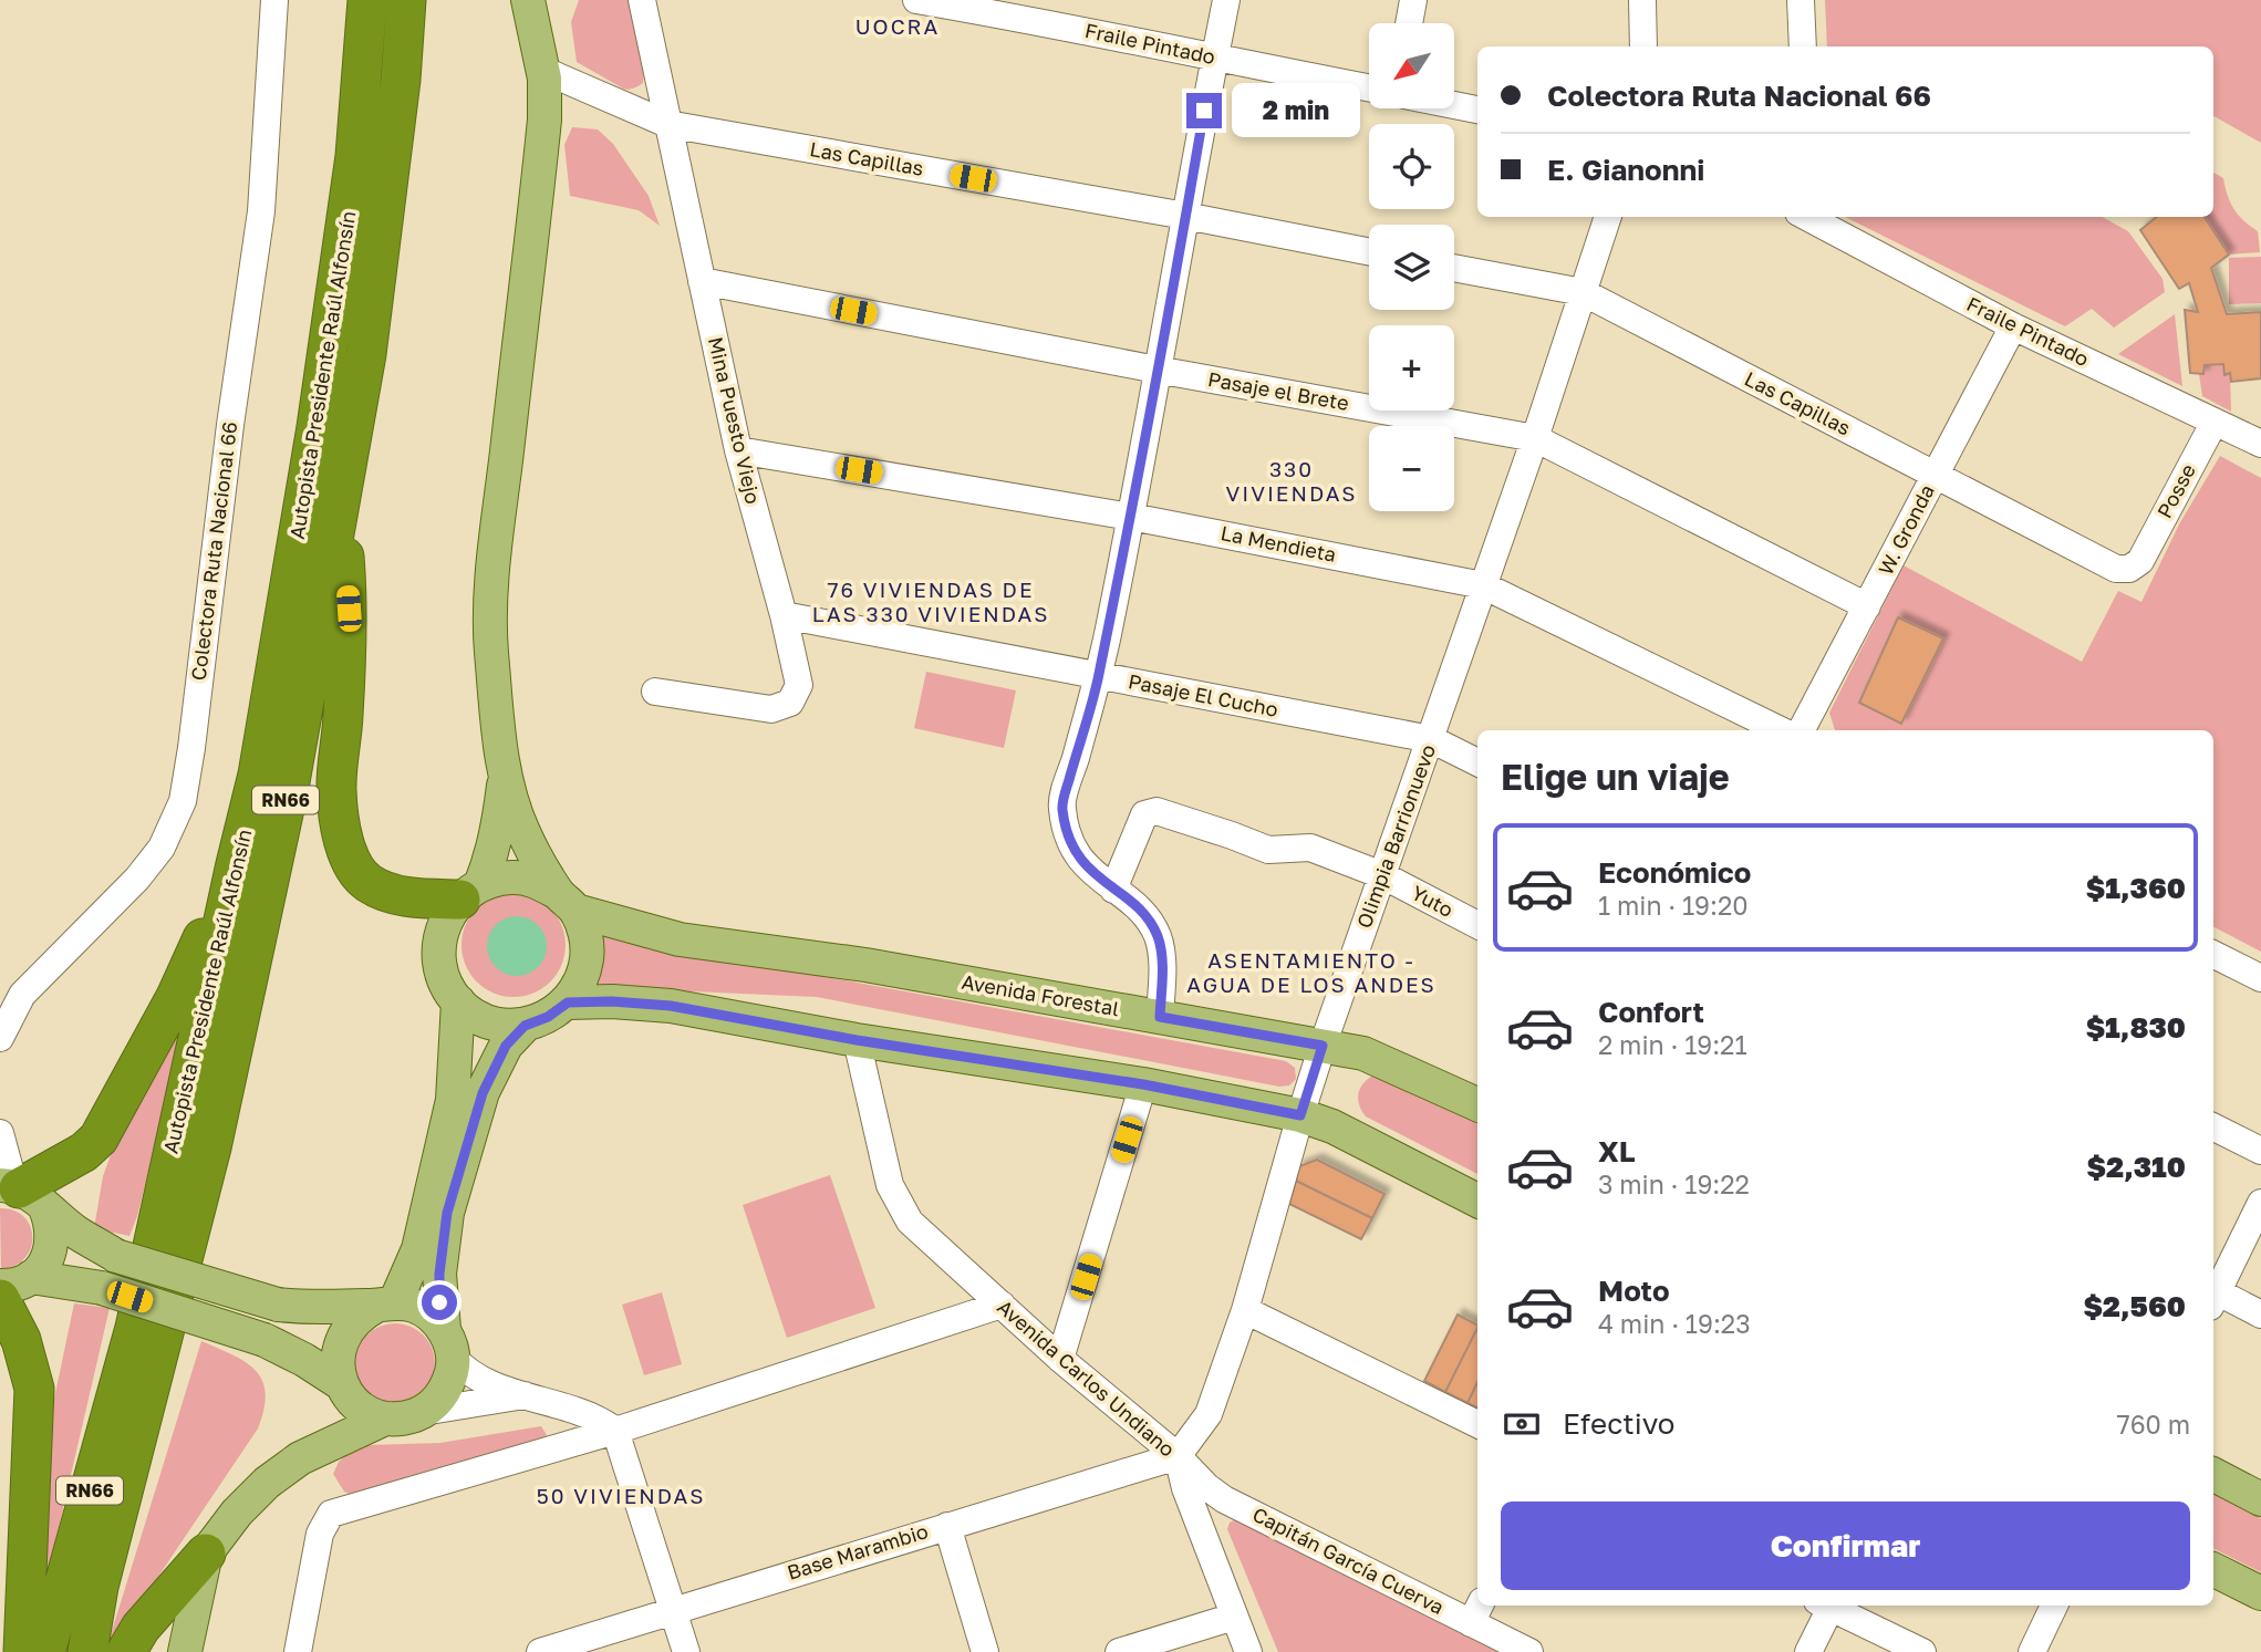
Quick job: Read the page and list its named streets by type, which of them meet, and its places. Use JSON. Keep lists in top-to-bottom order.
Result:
{
  "streets": {
    "highway": ["Autopista Presidente Raúl Alfonsín", "RN66"],
    "main road": ["Avenida Forestal"],
    "street": [
      "Fraile Pintado",
      "Las Capillas",
      "Pasaje el Brete",
      "Mina Puesto Viejo",
      "Posse",
      "W. Gronda",
      "La Mendieta",
      "Colectora Ruta Nacional 66",
      "Pasaje El Cucho",
      "Olimpia Barrionuevo",
      "Yuto",
      "Avenida Carlos Undiano",
      "Base Marambio",
      "Capitán García Cuerva"
    ]
  },
  "crossings": [
    ["Fraile Pintado", "Posse"],
    ["Fraile Pintado", "W. Gronda"],
    ["Las Capillas", "Mina Puesto Viejo"],
    ["Las Capillas", "Posse"],
    ["Las Capillas", "W. Gronda"],
    ["Las Capillas", "Olimpia Barrionuevo"],
    ["Pasaje el Brete", "Mina Puesto Viejo"],
    ["Pasaje el Brete", "W. Gronda"],
    ["Pasaje el Brete", "Olimpia Barrionuevo"],
    ["Mina Puesto Viejo", "La Mendieta"],
    ["Mina Puesto Viejo", "Pasaje El Cucho"],
    ["La Mendieta", "Olimpia Barrionuevo"],
    ["Pasaje El Cucho", "Olimpia Barrionuevo"],
    ["Olimpia Barrionuevo", "Yuto"],
    ["Olimpia Barrionuevo", "Avenida Forestal"],
    ["Olimpia Barrionuevo", "Avenida Carlos Undiano"],
    ["Olimpia Barrionuevo", "Base Marambio"],
    ["Olimpia Barrionuevo", "Capitán García Cuerva"],
    ["Avenida Carlos Undiano", "Base Marambio"],
    ["Avenida Carlos Undiano", "Capitán García Cuerva"],
    ["Base Marambio", "Capitán García Cuerva"]
  ],
  "districts": [
    "UOCRA",
    "330 VIVIENDAS",
    "76 VIVIENDAS DE LAS 330 VIVIENDAS",
    "ASENTAMIENTO - AGUA DE LOS ANDES",
    "50 VIVIENDAS"
  ],
  "north": "bottom left",
  "page": {
    "map_buttons": ["+", "−"],
    "banner": ["Colectora Ruta Nacional 66", "E. Gianonni"],
    "bubble": "2 min",
    "heading": "Elige un viaje",
    "list": [
      {
        "name": "Económico",
        "note": "1 min · 19:20",
        "value": "$1,360"
      },
      {
        "name": "Confort",
        "note": "2 min · 19:21",
        "value": "$1,830"
      },
      {
        "name": "XL",
        "note": "3 min · 19:22",
        "value": "$2,310"
      },
      {
        "name": "Moto",
        "note": "4 min · 19:23",
        "value": "$2,560"
      }
    ],
    "pay": ["Efectivo", "760 m"],
    "buttons": "Confirmar"
  }
}
